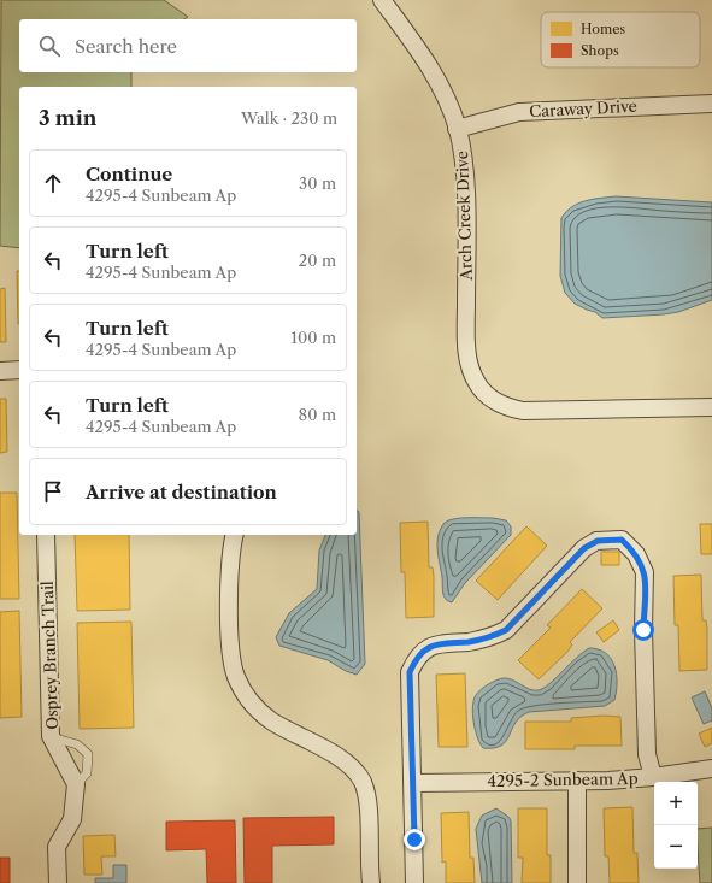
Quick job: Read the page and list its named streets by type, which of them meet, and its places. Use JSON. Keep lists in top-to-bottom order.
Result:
{
  "streets": {
    "street": [
      "Caraway Drive",
      "Arch Creek Drive",
      "Osprey Branch Trail",
      "4295-2 Sunbeam Ap"
    ]
  },
  "crossings": [
    ["Caraway Drive", "Arch Creek Drive"]
  ],
  "legend": ["Homes", "Shops"],
  "page": {
    "search": "Search here",
    "heading": ["3 min", "Walk · 230 m"],
    "list": [
      ["Continue", "4295-4 Sunbeam Ap", "30 m"],
      ["Turn left", "4295-4 Sunbeam Ap", "20 m"],
      ["Turn left", "4295-4 Sunbeam Ap", "100 m"],
      ["Turn left", "4295-4 Sunbeam Ap", "80 m"],
      "Arrive at destination"
    ],
    "map_buttons": ["+", "−"]
  }
}
